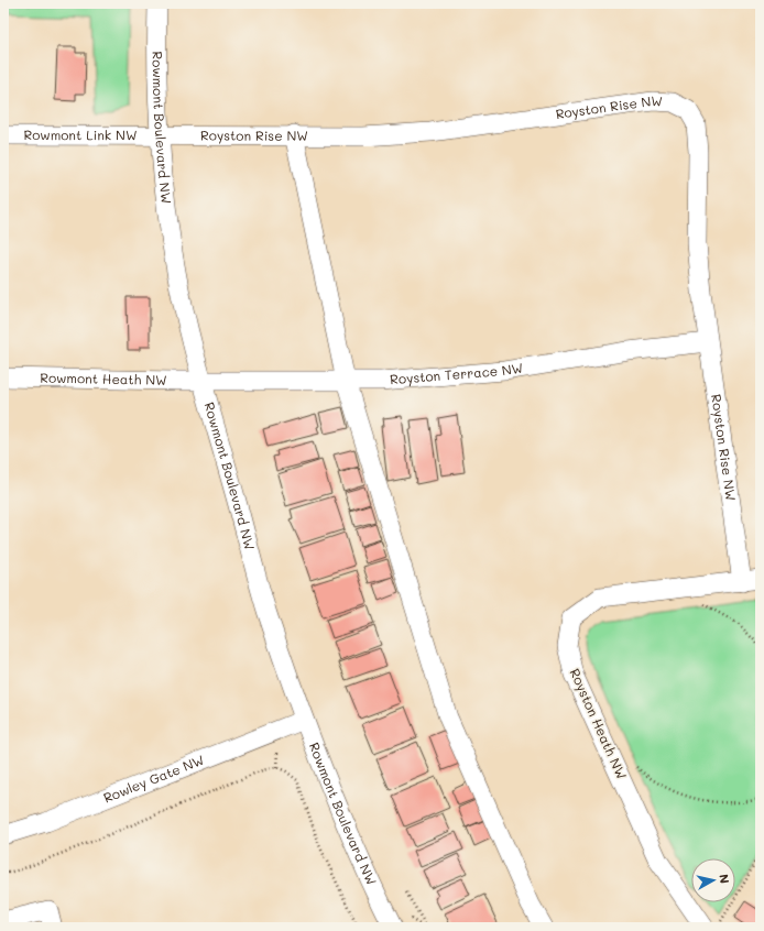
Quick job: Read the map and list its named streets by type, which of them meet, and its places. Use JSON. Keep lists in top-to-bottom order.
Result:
{
  "streets": {
    "street": [
      "Royston Rise NW",
      "Rowmont Boulevard NW",
      "Rowmont Link NW",
      "Royston Terrace NW",
      "Rowmont Heath NW",
      "Royston Heath NW",
      "Rowley Gate NW"
    ]
  },
  "crossings": [
    ["Royston Rise NW", "Rowmont Boulevard NW"],
    ["Royston Rise NW", "Rowmont Link NW"],
    ["Royston Rise NW", "Royston Terrace NW"],
    ["Royston Rise NW", "Royston Heath NW"],
    ["Rowmont Boulevard NW", "Rowmont Link NW"],
    ["Rowmont Boulevard NW", "Royston Terrace NW"],
    ["Rowmont Boulevard NW", "Rowmont Heath NW"],
    ["Rowmont Boulevard NW", "Rowley Gate NW"],
    ["Royston Terrace NW", "Rowmont Heath NW"]
  ],
  "north": "right"
}
